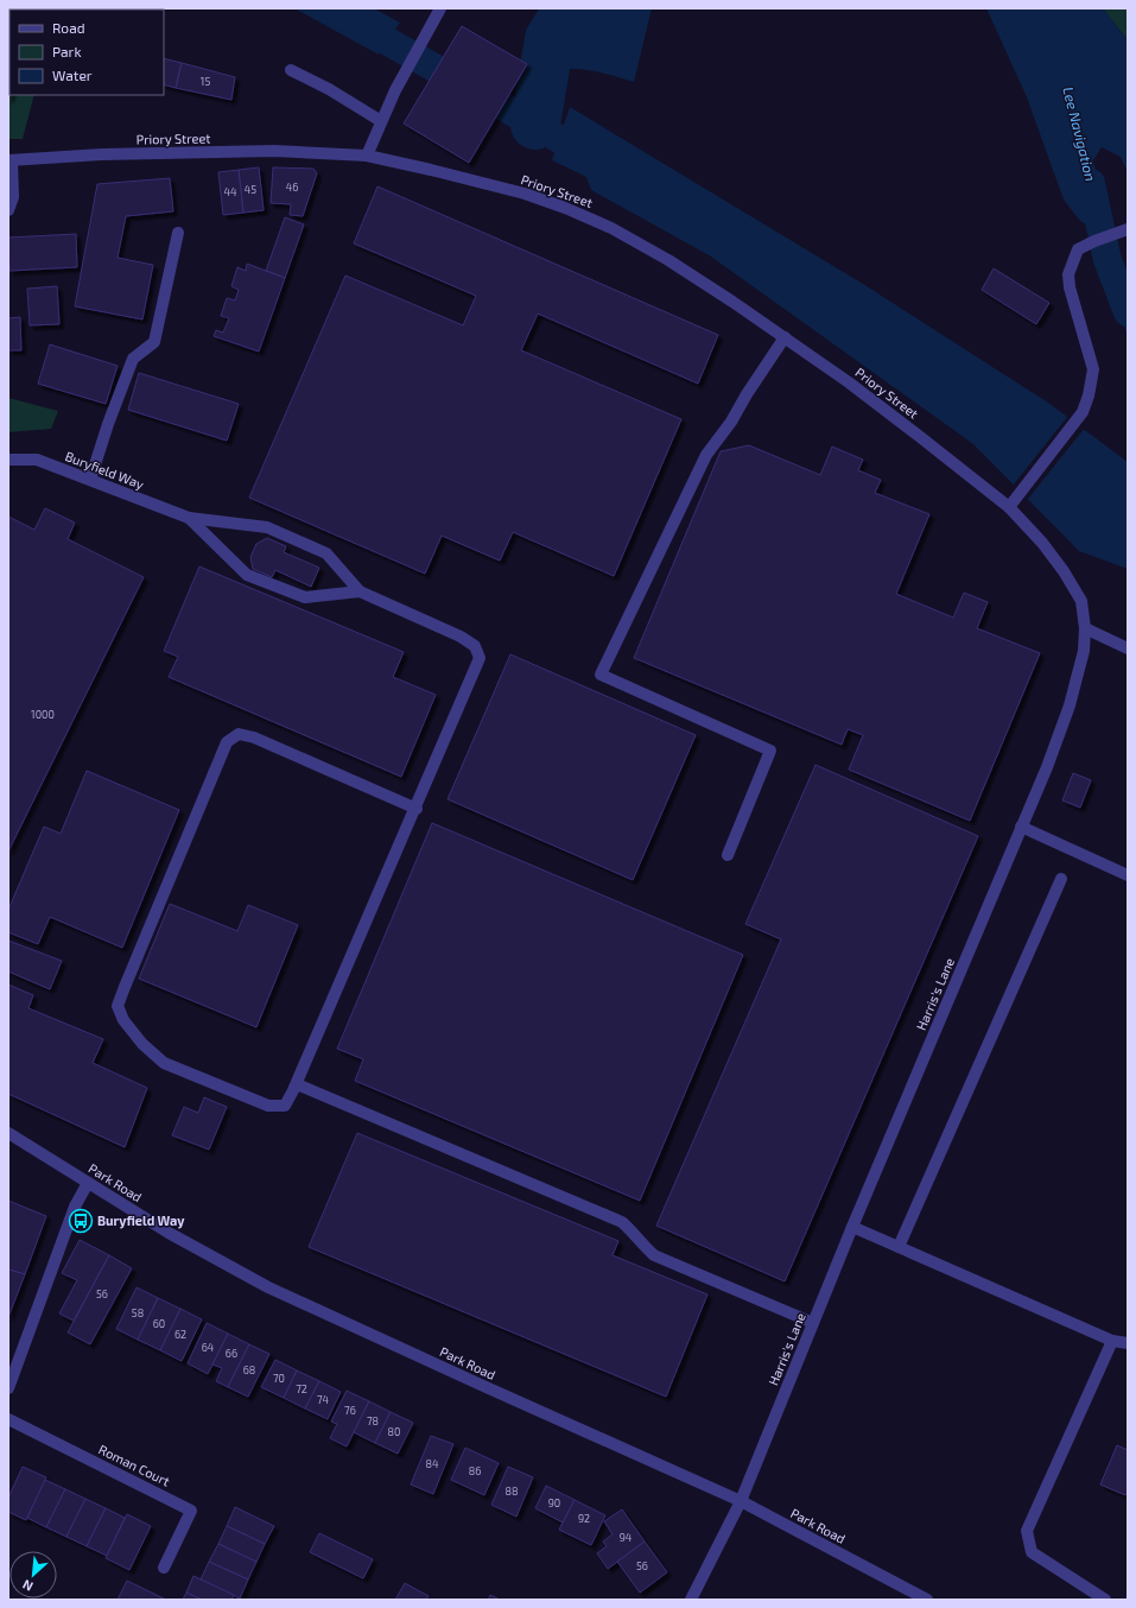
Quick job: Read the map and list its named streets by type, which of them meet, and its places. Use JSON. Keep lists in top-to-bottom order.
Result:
{
  "streets": {
    "street": [
      "Priory Street",
      "Buryfield Way",
      "Harris's Lane",
      "Park Road",
      "Roman Court"
    ]
  },
  "crossings": [
    ["Priory Street", "Harris's Lane"],
    ["Harris's Lane", "Park Road"]
  ],
  "water": ["Lee Navigation"],
  "places": {
    "bus stop": ["Buryfield Way"]
  },
  "house_numbers": [
    "15",
    "46",
    "45",
    "44",
    "1000",
    "56",
    "58",
    "60",
    "62",
    "64",
    "66",
    "68",
    "70",
    "72",
    "74",
    "76",
    "78",
    "80",
    "84",
    "86",
    "88",
    "90",
    "92",
    "94",
    "56"
  ],
  "legend": ["Road", "Park", "Water"],
  "north": "bottom left"
}
